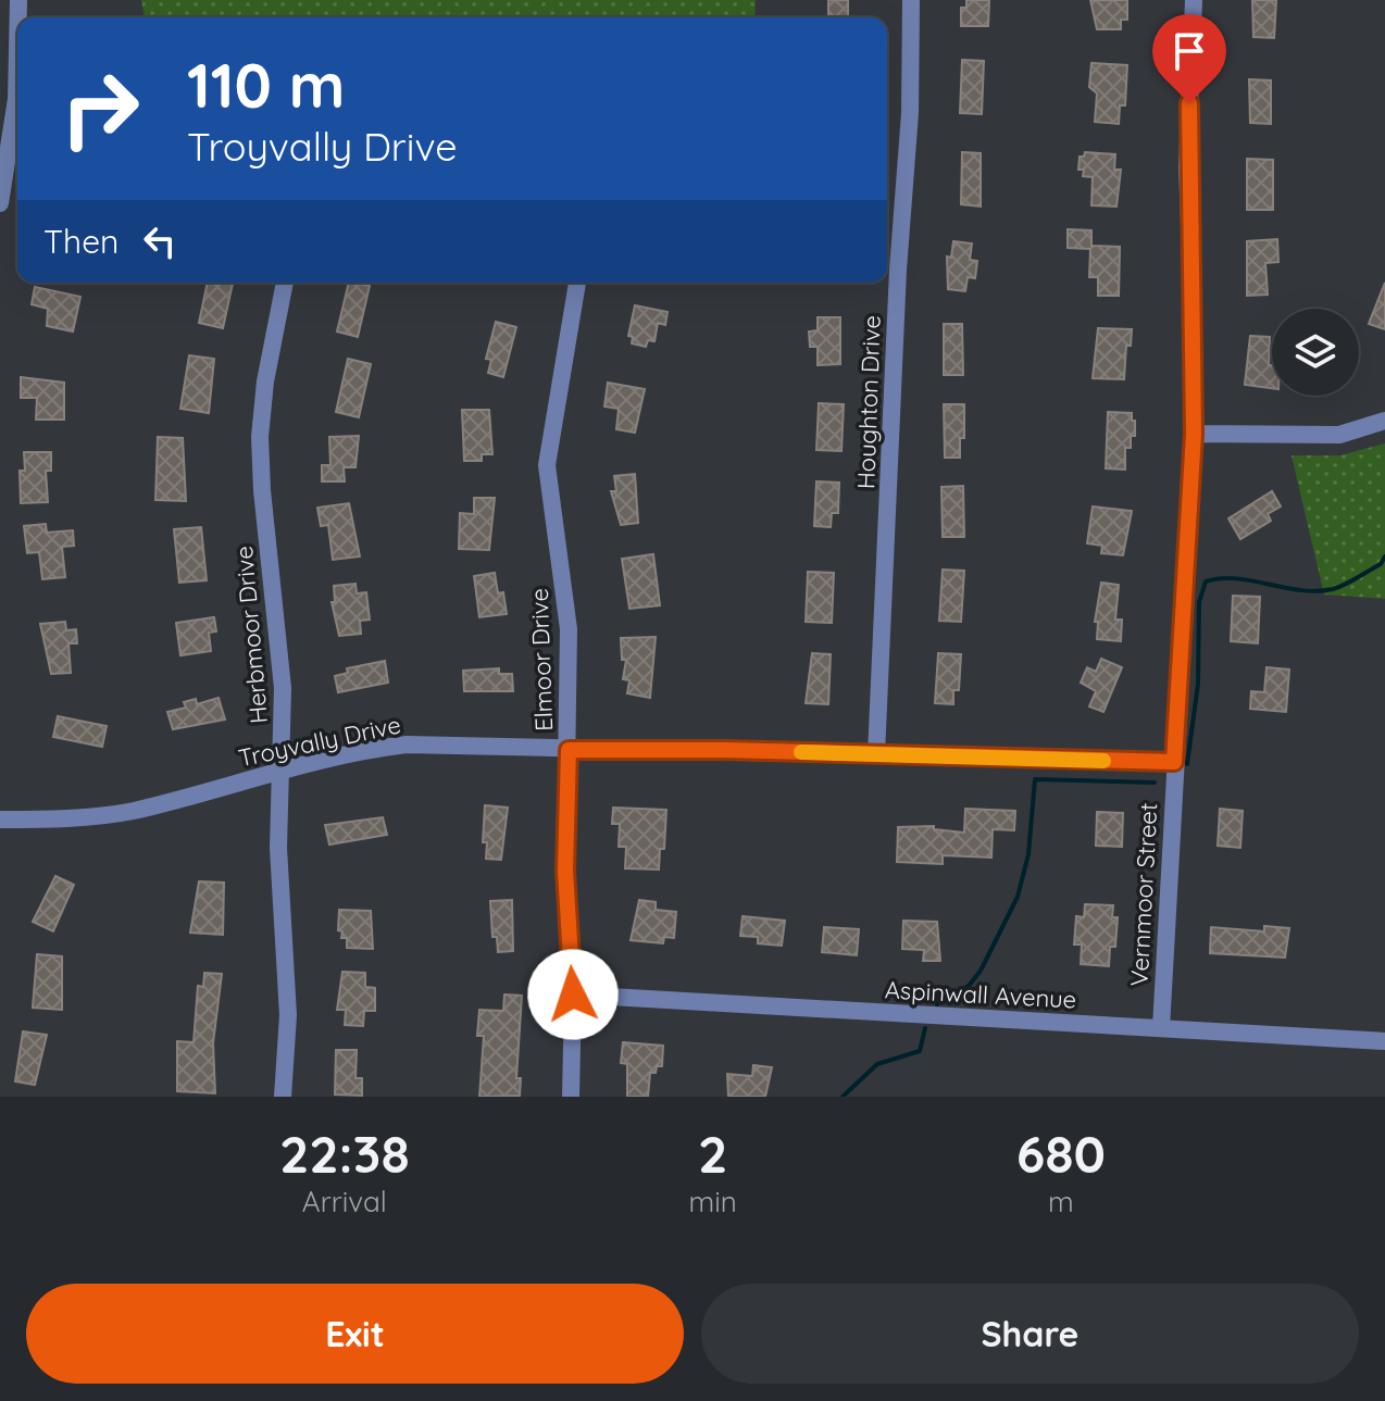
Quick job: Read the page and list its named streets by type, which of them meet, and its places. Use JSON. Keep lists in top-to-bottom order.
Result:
{
  "streets": {
    "street": [
      "Houghton Drive",
      "Herbmoor Drive",
      "Elmoor Drive",
      "Troyvally Drive",
      "Vernmoor Street",
      "Aspinwall Avenue"
    ]
  },
  "crossings": [
    ["Houghton Drive", "Troyvally Drive"],
    ["Herbmoor Drive", "Troyvally Drive"],
    ["Elmoor Drive", "Troyvally Drive"],
    ["Elmoor Drive", "Aspinwall Avenue"],
    ["Troyvally Drive", "Vernmoor Street"],
    ["Vernmoor Street", "Aspinwall Avenue"]
  ],
  "page": {
    "turn": ["110 m", "Troyvally Drive"],
    "then": "Then",
    "eta": [
      "22:38",
      "Arrival",
      "2",
      "min",
      "680",
      "m"
    ],
    "buttons": ["Exit", "Share"]
  }
}
